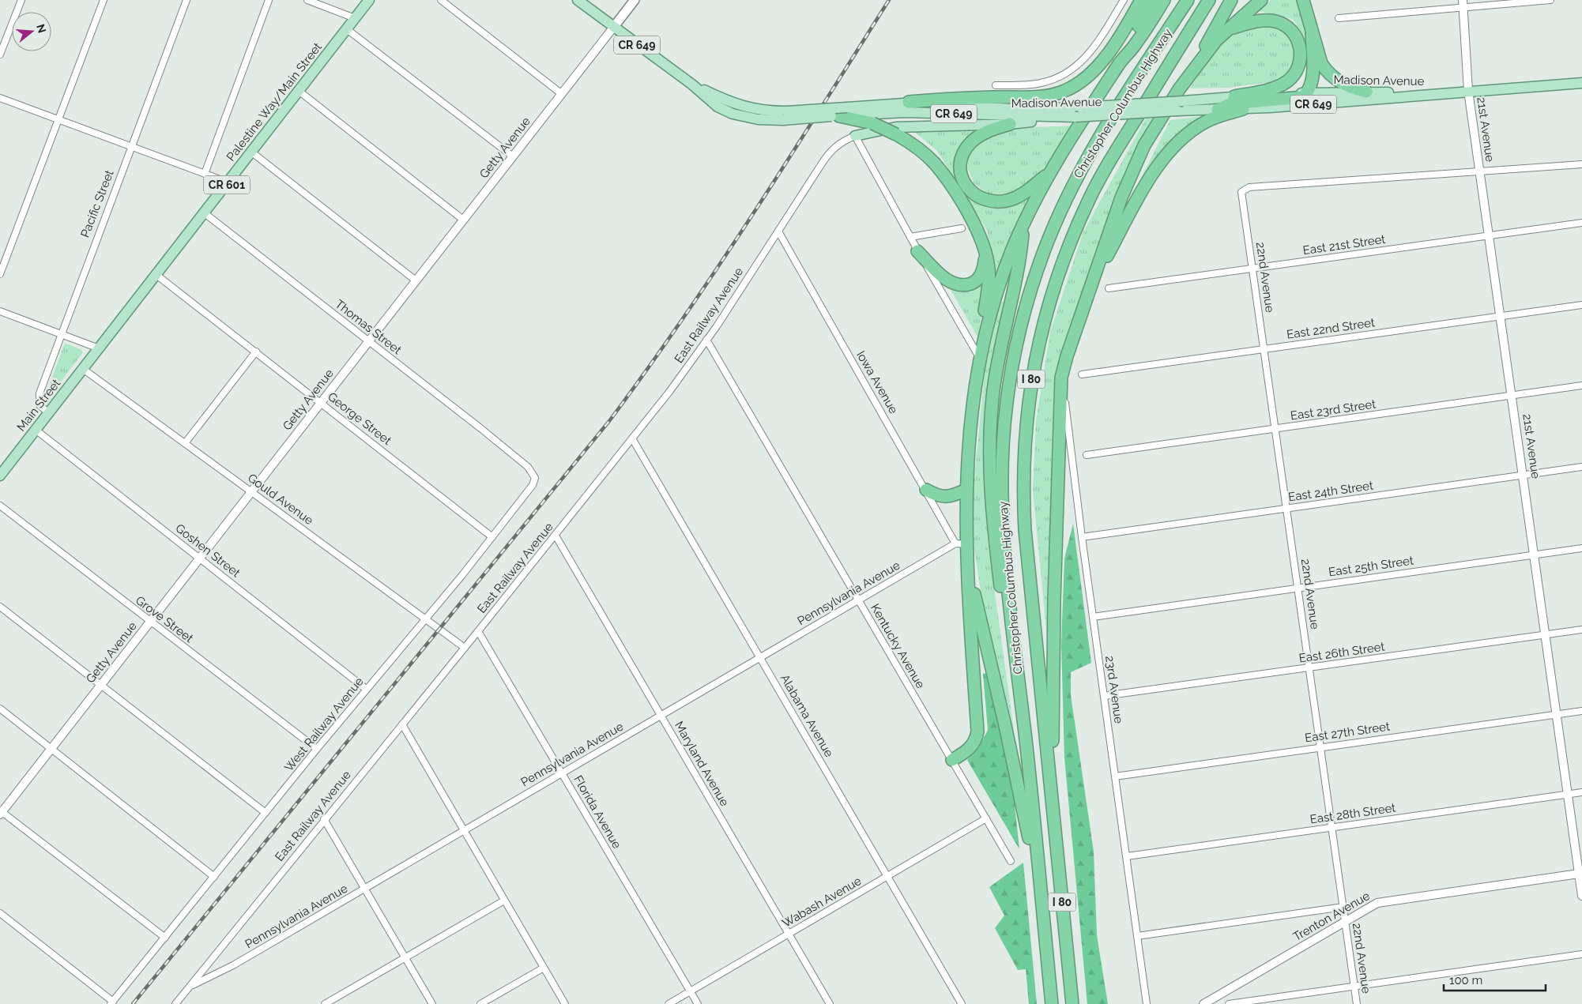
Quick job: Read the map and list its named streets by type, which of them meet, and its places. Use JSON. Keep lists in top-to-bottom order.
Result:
{
  "streets": {
    "highway": ["Christopher Columbus Highway", "I 80"],
    "main road": [
      "CR 649",
      "Madison Avenue",
      "Palestine Way/Main Street",
      "Getty Avenue",
      "CR 601",
      "Main Street"
    ],
    "street": [
      "21st Avenue",
      "Pacific Street",
      "East 21st Street",
      "22nd Avenue",
      "East Railway Avenue",
      "Thomas Street",
      "East 22nd Street",
      "Iowa Avenue",
      "East 23rd Street",
      "George Street",
      "East 24th Street",
      "Gould Avenue",
      "Goshen Street",
      "East 25th Street",
      "Pennsylvania Avenue",
      "Grove Street",
      "Kentucky Avenue",
      "East 26th Street",
      "23rd Avenue",
      "Alabama Avenue",
      "West Railway Avenue",
      "East 27th Street",
      "Maryland Avenue",
      "Florida Avenue",
      "East 28th Street",
      "Wabash Avenue",
      "Trenton Avenue"
    ]
  },
  "crossings": [
    ["Madison Avenue", "21st Avenue"],
    ["Madison Avenue", "Getty Avenue"],
    ["Palestine Way/Main Street", "Thomas Street"],
    ["Palestine Way/Main Street", "Main Street"],
    ["Palestine Way/Main Street", "George Street"],
    ["Palestine Way/Main Street", "Gould Avenue"],
    ["21st Avenue", "East 21st Street"],
    ["21st Avenue", "22nd Avenue"],
    ["21st Avenue", "East 22nd Street"],
    ["21st Avenue", "East 23rd Street"],
    ["21st Avenue", "East 24th Street"],
    ["21st Avenue", "East 25th Street"],
    ["21st Avenue", "East 26th Street"],
    ["21st Avenue", "East 27th Street"],
    ["21st Avenue", "East 28th Street"],
    ["21st Avenue", "Trenton Avenue"],
    ["Getty Avenue", "Thomas Street"],
    ["Getty Avenue", "George Street"],
    ["Getty Avenue", "Gould Avenue"],
    ["Getty Avenue", "Goshen Street"],
    ["Getty Avenue", "Grove Street"],
    ["Pacific Street", "Main Street"],
    ["East 21st Street", "22nd Avenue"],
    ["22nd Avenue", "East 22nd Street"],
    ["22nd Avenue", "East 23rd Street"],
    ["22nd Avenue", "East 24th Street"],
    ["22nd Avenue", "East 25th Street"],
    ["22nd Avenue", "East 26th Street"],
    ["22nd Avenue", "East 27th Street"],
    ["22nd Avenue", "East 28th Street"],
    ["22nd Avenue", "Trenton Avenue"],
    ["East Railway Avenue", "Iowa Avenue"],
    ["East Railway Avenue", "Gould Avenue"],
    ["East Railway Avenue", "Pennsylvania Avenue"],
    ["East Railway Avenue", "Kentucky Avenue"],
    ["East Railway Avenue", "Alabama Avenue"],
    ["East Railway Avenue", "Maryland Avenue"],
    ["East Railway Avenue", "Florida Avenue"],
    ["Thomas Street", "West Railway Avenue"],
    ["Iowa Avenue", "Pennsylvania Avenue"],
    ["Main Street", "Gould Avenue"],
    ["Main Street", "Goshen Street"],
    ["George Street", "West Railway Avenue"],
    ["East 24th Street", "23rd Avenue"],
    ["Gould Avenue", "West Railway Avenue"],
    ["Goshen Street", "West Railway Avenue"],
    ["East 25th Street", "23rd Avenue"],
    ["Pennsylvania Avenue", "Kentucky Avenue"],
    ["Pennsylvania Avenue", "Alabama Avenue"],
    ["Pennsylvania Avenue", "Maryland Avenue"],
    ["Pennsylvania Avenue", "Florida Avenue"],
    ["Grove Street", "West Railway Avenue"],
    ["Kentucky Avenue", "Wabash Avenue"],
    ["East 26th Street", "23rd Avenue"],
    ["23rd Avenue", "East 27th Street"],
    ["23rd Avenue", "East 28th Street"],
    ["Alabama Avenue", "Wabash Avenue"],
    ["Maryland Avenue", "Wabash Avenue"],
    ["Florida Avenue", "Wabash Avenue"]
  ],
  "scale_bar": "100 m",
  "north": "right"
}
